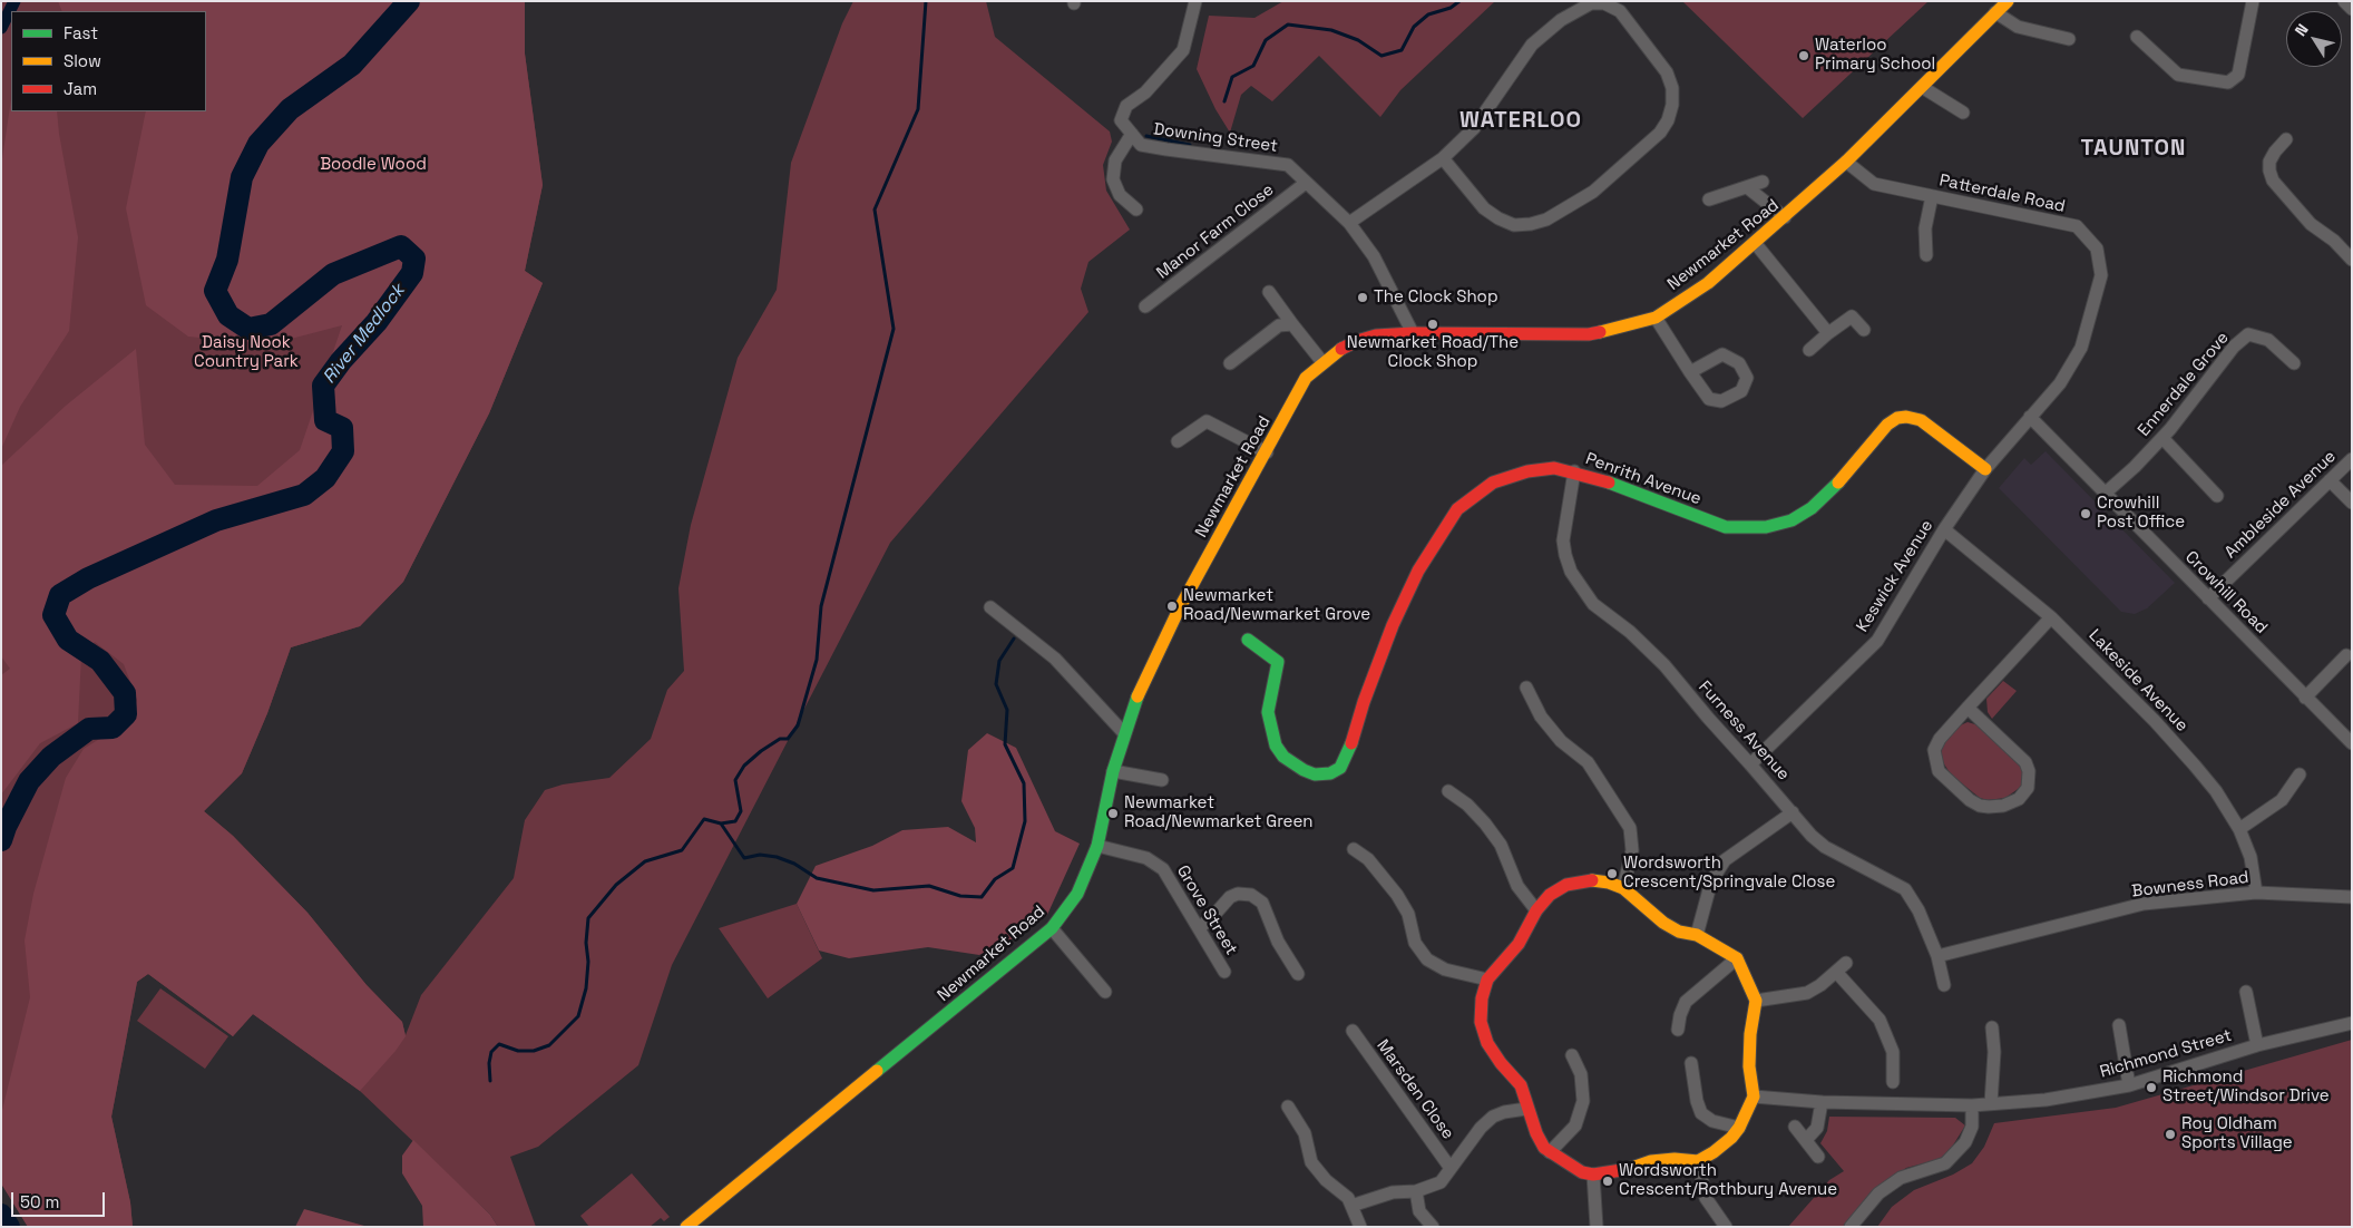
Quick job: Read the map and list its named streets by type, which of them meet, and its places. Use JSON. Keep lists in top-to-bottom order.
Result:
{
  "streets": {
    "street": [
      "Downing Street",
      "Patterdale Road",
      "Manor Farm Close",
      "Newmarket Road",
      "Ennerdale Grove",
      "Penrith Avenue",
      "Ambleside Avenue",
      "Keswick Avenue",
      "Crowhill Road",
      "Lakeside Avenue",
      "Furness Avenue",
      "Bowness Road",
      "Grove Street",
      "Richmond Street",
      "Marsden Close"
    ]
  },
  "crossings": [
    ["Downing Street", "Manor Farm Close"],
    ["Downing Street", "Newmarket Road"],
    ["Patterdale Road", "Newmarket Road"],
    ["Patterdale Road", "Keswick Avenue"],
    ["Patterdale Road", "Crowhill Road"],
    ["Newmarket Road", "Grove Street"],
    ["Ennerdale Grove", "Crowhill Road"],
    ["Penrith Avenue", "Keswick Avenue"],
    ["Penrith Avenue", "Furness Avenue"],
    ["Ambleside Avenue", "Crowhill Road"],
    ["Keswick Avenue", "Crowhill Road"],
    ["Keswick Avenue", "Lakeside Avenue"],
    ["Keswick Avenue", "Furness Avenue"],
    ["Lakeside Avenue", "Bowness Road"],
    ["Furness Avenue", "Bowness Road"]
  ],
  "districts": ["WATERLOO", "TAUNTON"],
  "water": ["River Medlock"],
  "parks": ["Boodle Wood", "Daisy Nook Country Park"],
  "places": [
    "Waterloo Primary School",
    "The Clock Shop",
    "Newmarket Road/The Clock Shop",
    "Crowhill Post Office",
    "Newmarket Road/Newmarket Grove",
    "Newmarket Road/Newmarket Green",
    "Wordsworth Crescent/Springvale Close",
    "Richmond Street/Windsor Drive",
    "Roy Oldham Sports Village",
    "Wordsworth Crescent/Rothbury Avenue"
  ],
  "legend": ["Fast", "Slow", "Jam"],
  "scale_bar": "50 m",
  "north": "top left"
}
